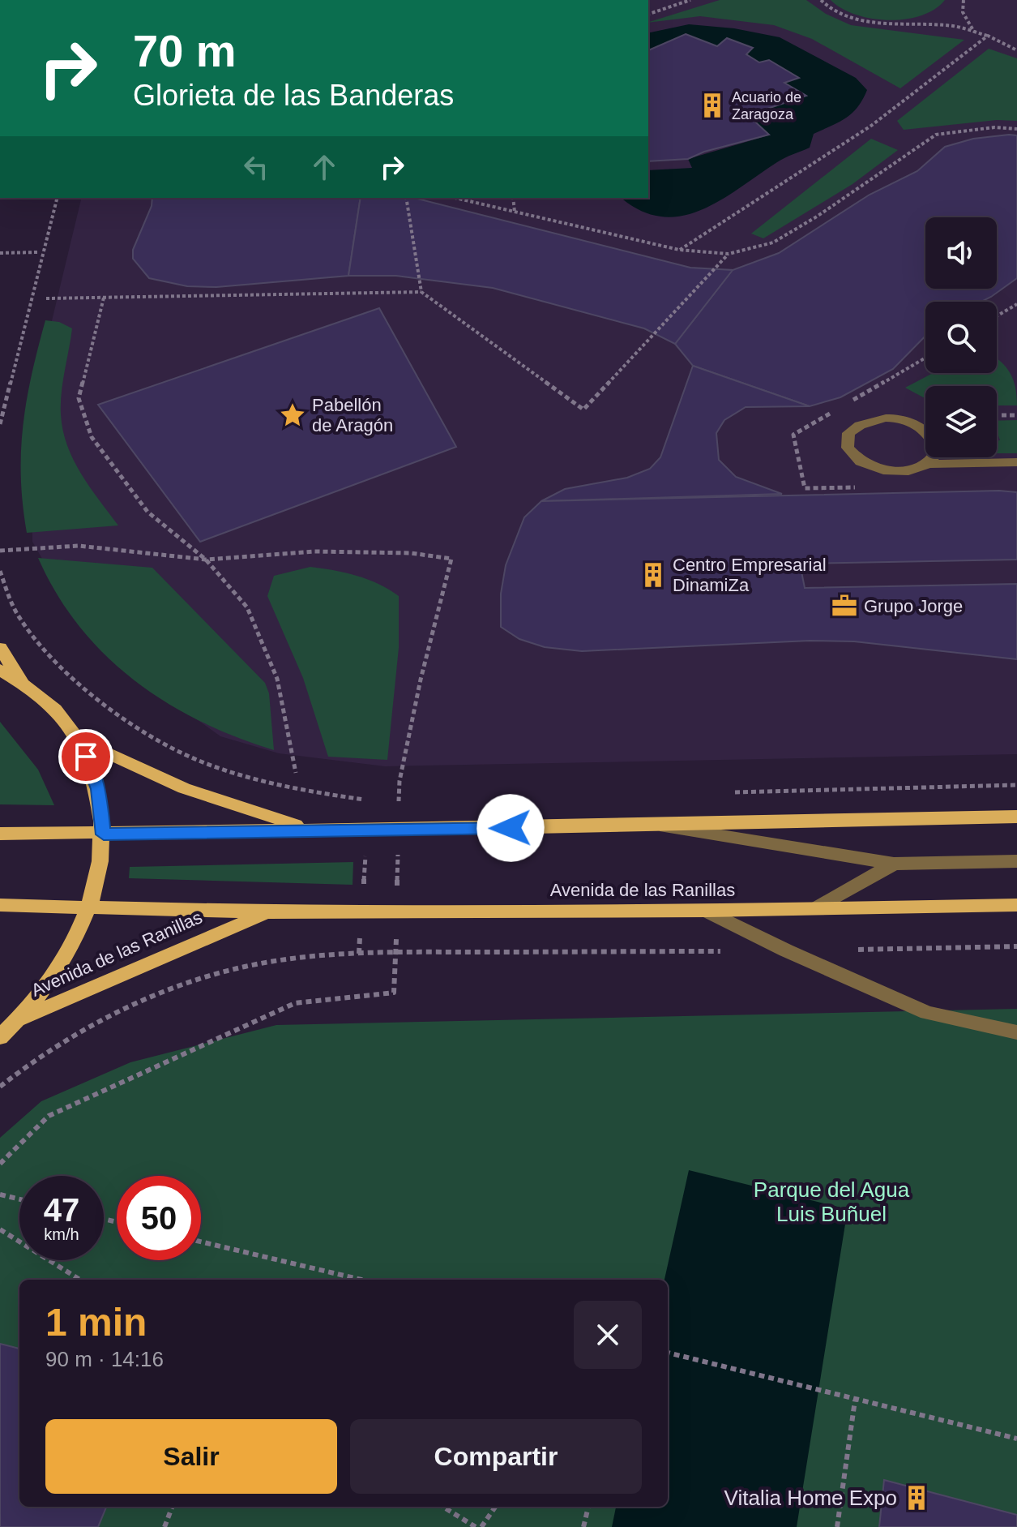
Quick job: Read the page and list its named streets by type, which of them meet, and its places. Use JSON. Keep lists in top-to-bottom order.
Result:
{
  "streets": {
    "main road": ["Avenida de las Ranillas"]
  },
  "parks": ["Parque del Agua Luis Buñuel"],
  "places": {
    "building": ["Acuario de Zaragoza", "Centro Empresarial DinamiZa", "Vitalia Home Expo"],
    "place": ["Pabellón de Aragón"],
    "office": ["Grupo Jorge"]
  },
  "page": {
    "turn": ["70 m", "Glorieta de las Banderas"],
    "speed": "47 km/h",
    "limit": "50",
    "heading": ["1 min", "90 m · 14:16"],
    "buttons": ["Salir", "Compartir"]
  }
}
